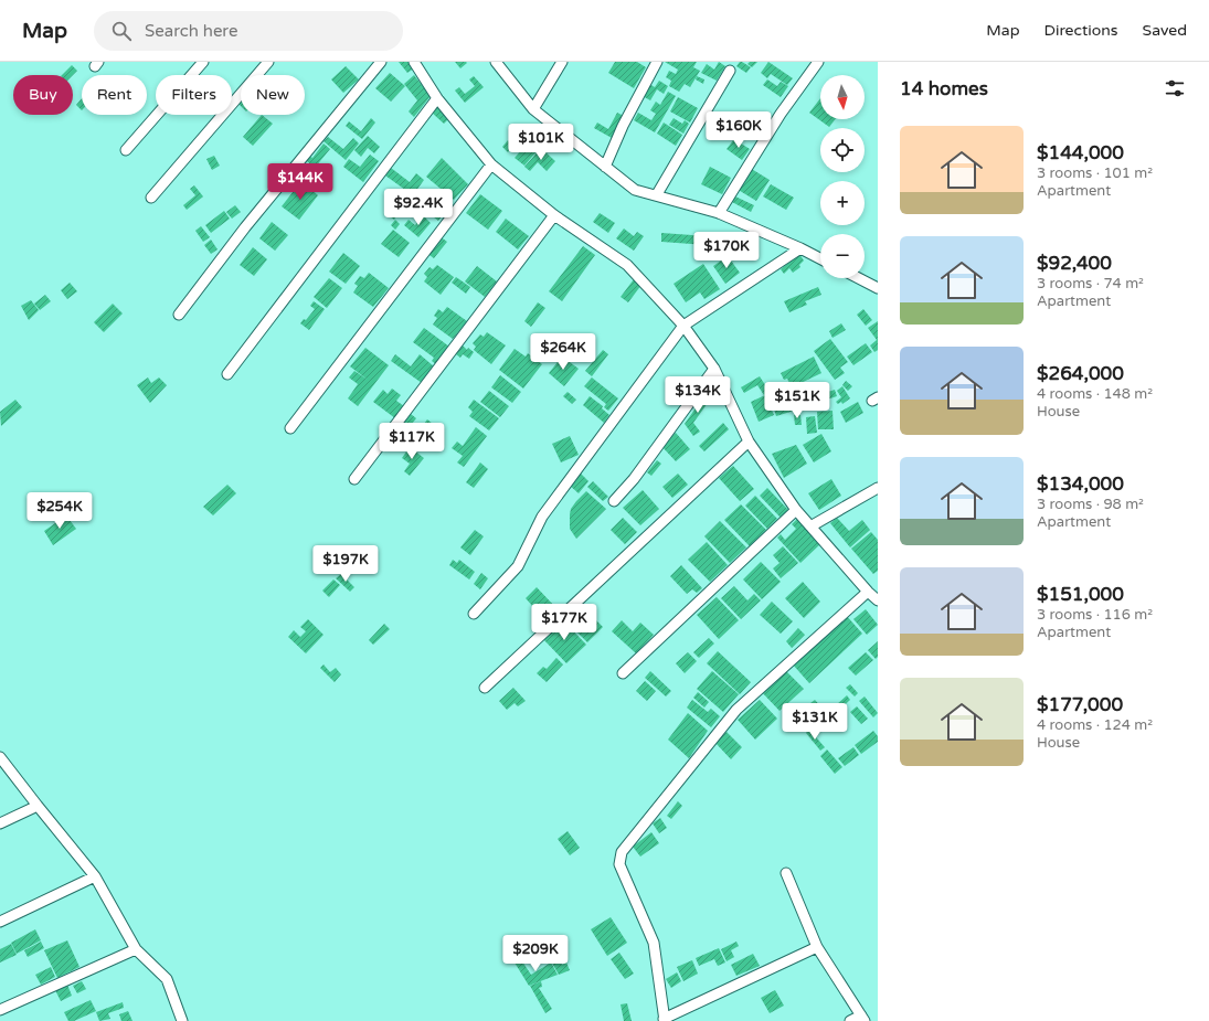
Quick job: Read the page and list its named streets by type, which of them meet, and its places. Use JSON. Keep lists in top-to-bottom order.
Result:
{
  "north": "bottom",
  "page": {
    "header": "Map",
    "search": "Search here",
    "nav": ["Map", "Directions", "Saved"],
    "heading": "14 homes",
    "map_buttons": ["+", "−"],
    "chip": [
      "Buy",
      "Rent",
      "Filters",
      "New"
    ],
    "price": [
      "$160K",
      "$101K",
      "$144K",
      "$92.4K",
      "$170K",
      "$264K",
      "$134K",
      "$151K",
      "$117K",
      "$254K",
      "$197K",
      "$177K",
      "$131K",
      "$209K"
    ],
    "list": [
      {
        "name": "$144,000",
        "note": "3 rooms · 101 m² · Apartment"
      },
      {
        "name": "$92,400",
        "note": "3 rooms · 74 m² · Apartment"
      },
      {
        "name": "$264,000",
        "note": "4 rooms · 148 m² · House"
      },
      {
        "name": "$134,000",
        "note": "3 rooms · 98 m² · Apartment"
      },
      {
        "name": "$151,000",
        "note": "3 rooms · 116 m² · Apartment"
      },
      {
        "name": "$177,000",
        "note": "4 rooms · 124 m² · House"
      }
    ]
  }
}
